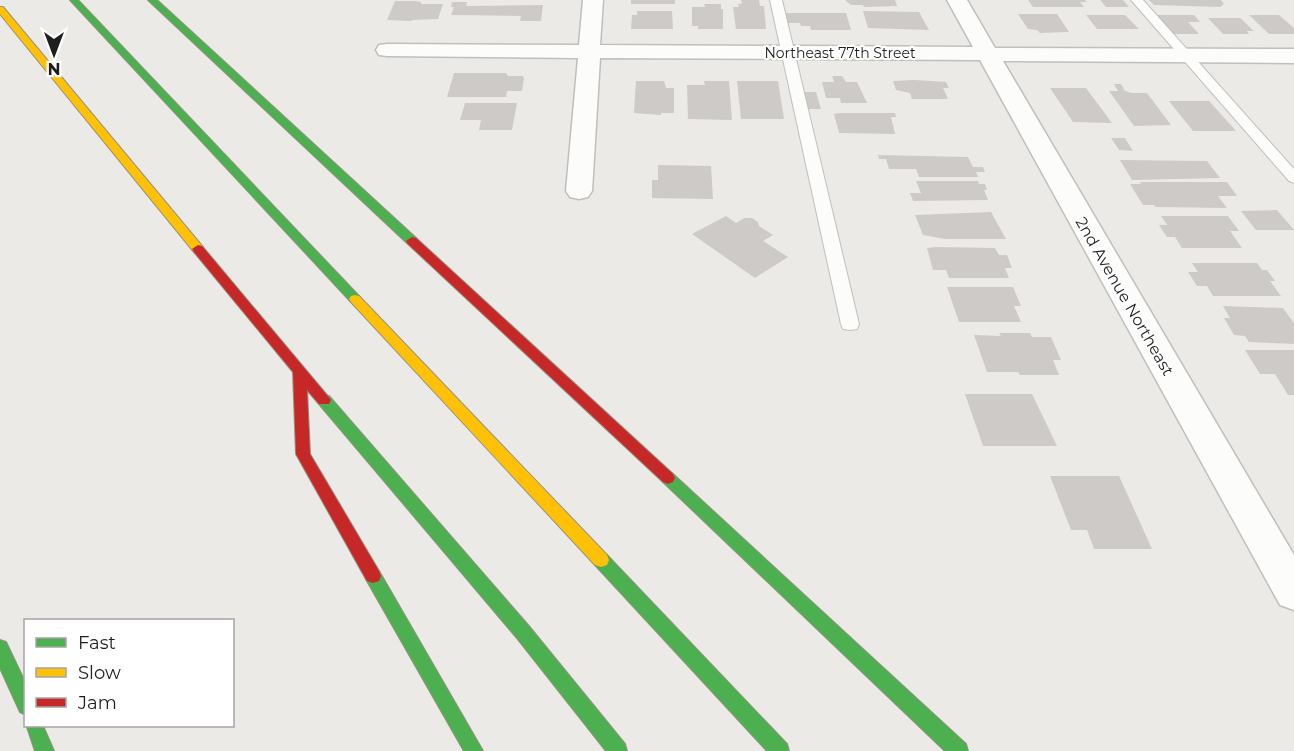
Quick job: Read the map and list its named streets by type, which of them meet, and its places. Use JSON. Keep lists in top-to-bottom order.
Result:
{
  "streets": {
    "street": ["Northeast 77th Street", "2nd Avenue Northeast"]
  },
  "crossings": [
    ["Northeast 77th Street", "2nd Avenue Northeast"]
  ],
  "legend": ["Fast", "Slow", "Jam"],
  "north": "bottom"
}
